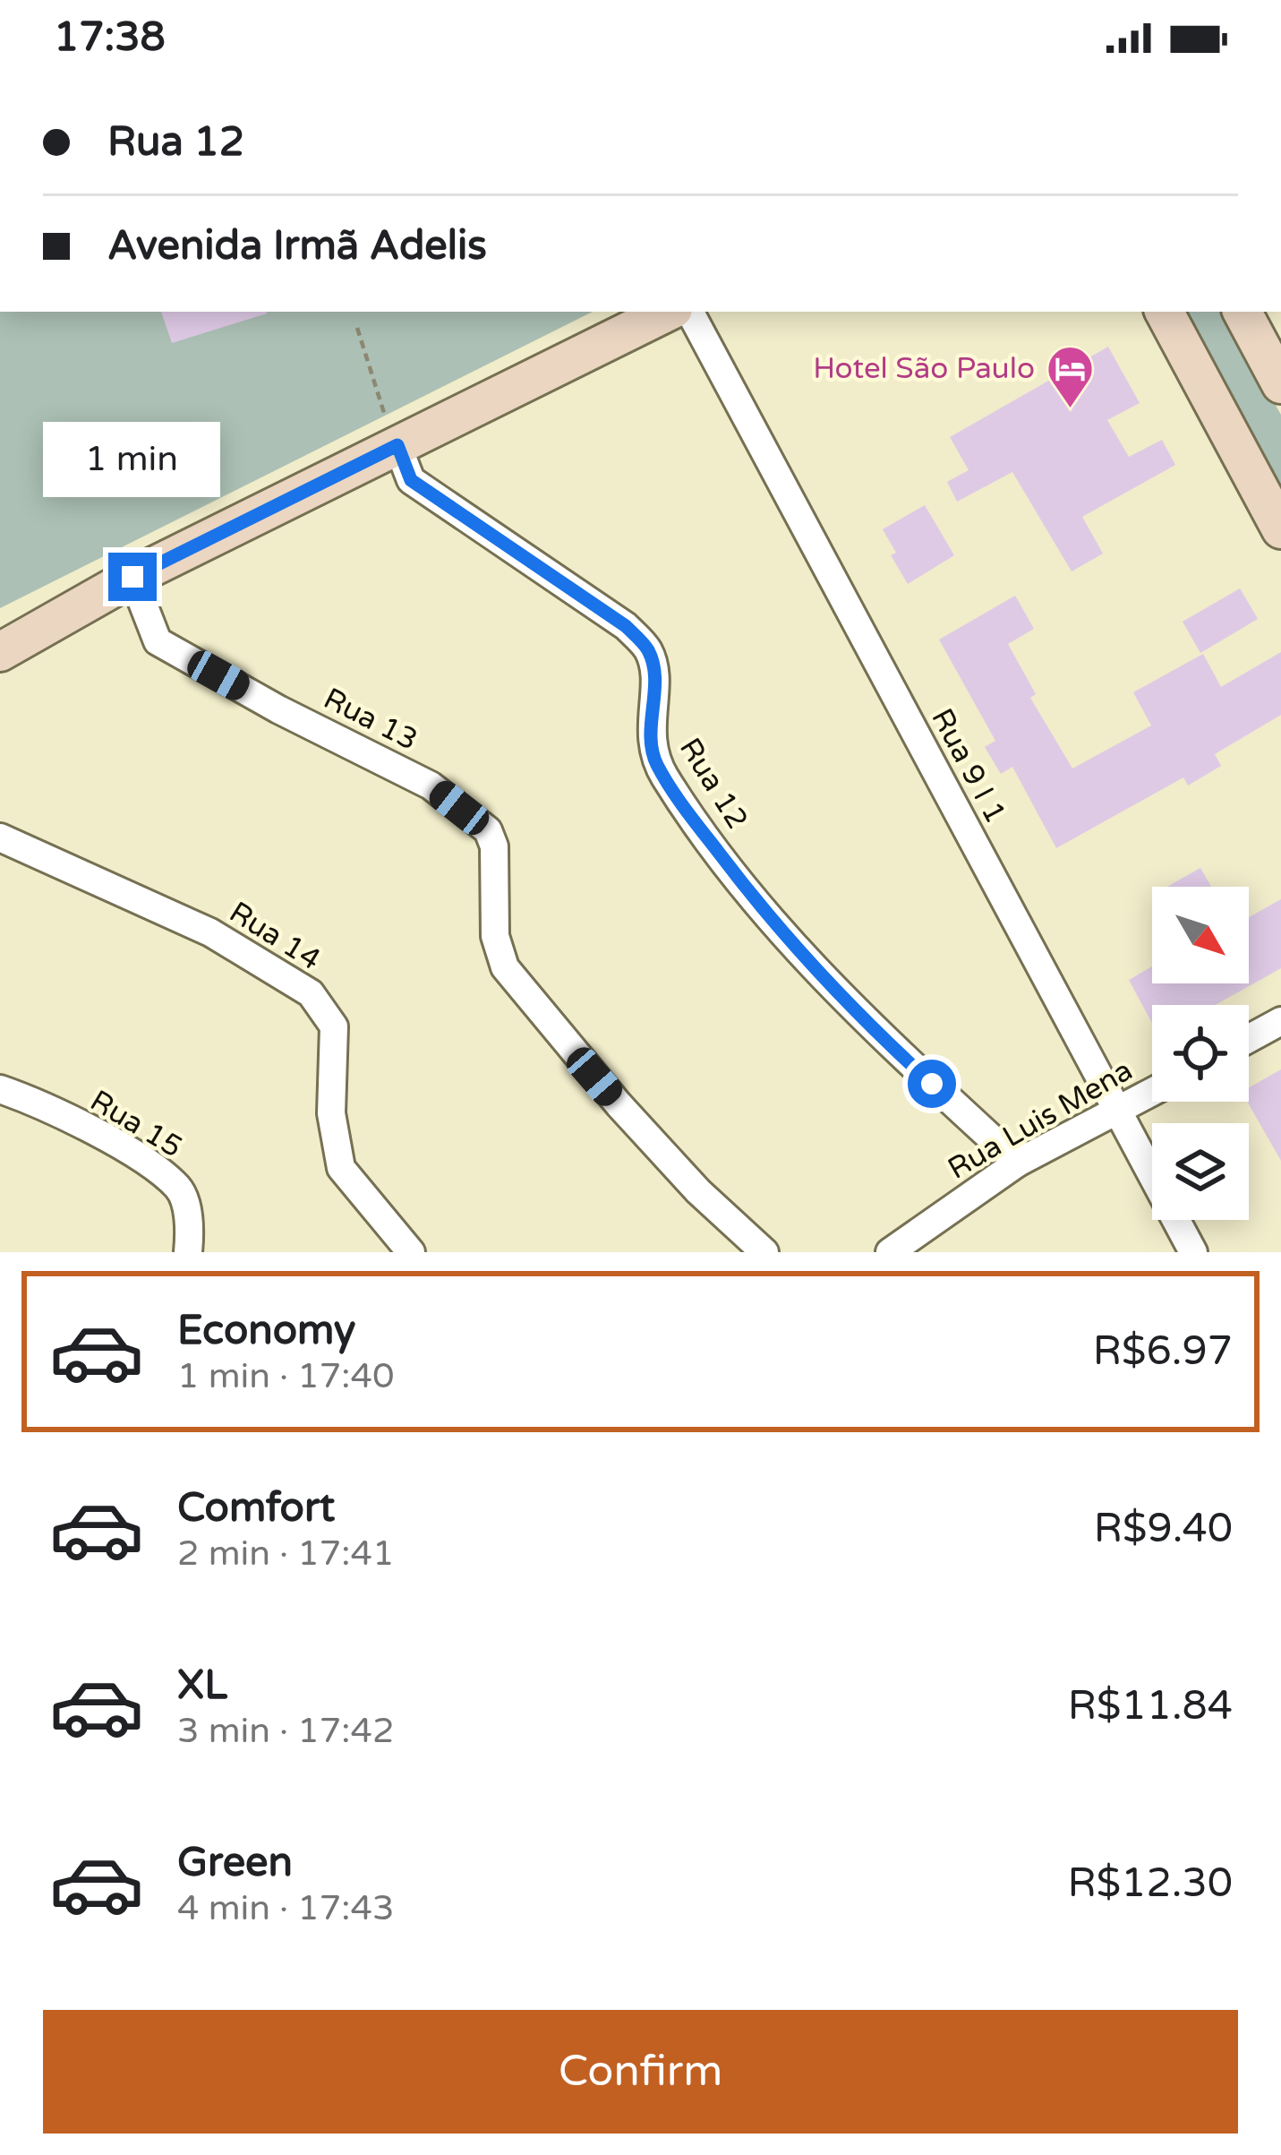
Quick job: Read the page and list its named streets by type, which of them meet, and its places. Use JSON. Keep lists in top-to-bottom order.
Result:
{
  "streets": {
    "street": [
      "Rua 13",
      "Rua 9 I 1",
      "Rua 12",
      "Rua 14",
      "Rua Luis Mena",
      "Rua 15"
    ]
  },
  "crossings": [
    ["Rua 9 I 1", "Rua Luis Mena"],
    ["Rua 12", "Rua Luis Mena"]
  ],
  "places": {
    "hotel": ["Hotel São Paulo"]
  },
  "north": "bottom right",
  "page": {
    "status": "17:38",
    "banner": ["Rua 12", "Avenida Irmã Adelis"],
    "bubble": "1 min",
    "list": [
      {
        "name": "Economy",
        "note": "1 min · 17:40",
        "value": "R$6.97"
      },
      {
        "name": "Comfort",
        "note": "2 min · 17:41",
        "value": "R$9.40"
      },
      {
        "name": "XL",
        "note": "3 min · 17:42",
        "value": "R$11.84"
      },
      {
        "name": "Green",
        "note": "4 min · 17:43",
        "value": "R$12.30"
      }
    ],
    "buttons": "Confirm"
  }
}
